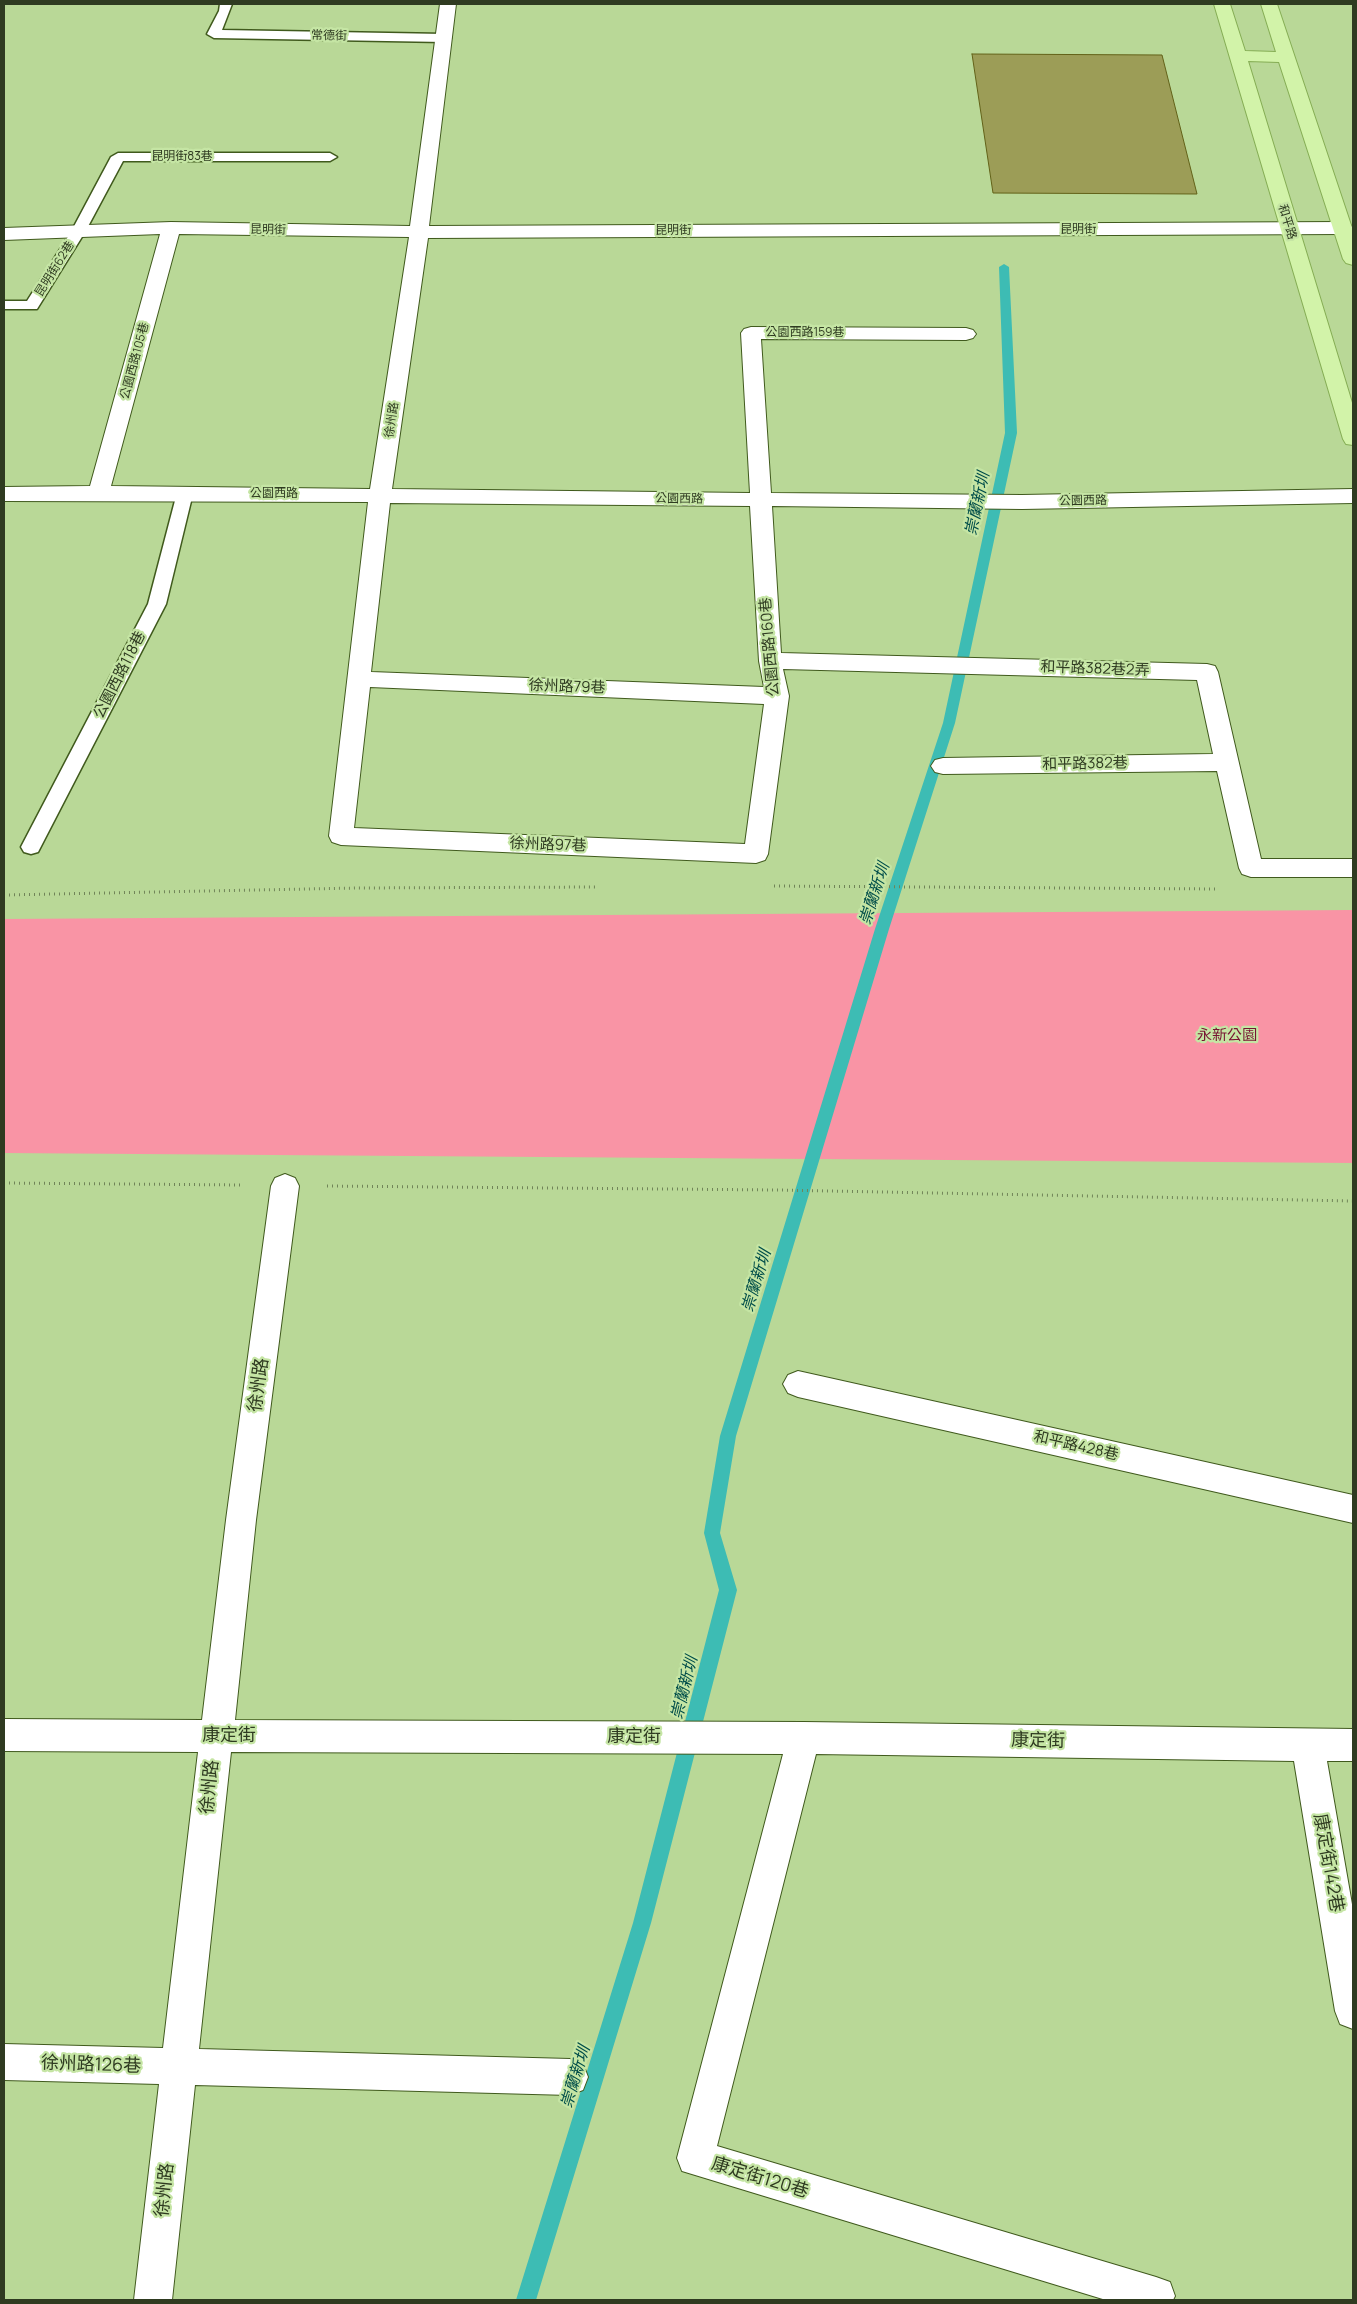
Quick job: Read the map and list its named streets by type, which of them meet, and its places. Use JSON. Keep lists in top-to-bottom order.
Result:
{
  "streets": {
    "main road": ["和平路"],
    "street": [
      "昆明街",
      "公園西路159巷",
      "公園西路105巷",
      "徐州路",
      "公園西路",
      "公園西路160巷",
      "和平路382巷2弄",
      "徐州路79巷",
      "和平路382巷",
      "徐州路97巷",
      "和平路428巷",
      "康定街",
      "康定街142巷",
      "徐州路126巷",
      "康定街120巷"
    ],
    "lane": [
      "常德街",
      "昆明街83巷",
      "昆明街62巷",
      "公園西路118巷"
    ]
  },
  "crossings": [
    ["常德街", "徐州路"],
    ["昆明街83巷", "昆明街"],
    ["昆明街83巷", "昆明街62巷"],
    ["和平路", "昆明街"],
    ["昆明街", "昆明街62巷"],
    ["昆明街", "公園西路105巷"],
    ["昆明街", "徐州路"],
    ["公園西路159巷", "公園西路"],
    ["公園西路159巷", "公園西路160巷"],
    ["公園西路105巷", "公園西路"],
    ["徐州路", "公園西路"],
    ["徐州路", "徐州路79巷"],
    ["徐州路", "徐州路97巷"],
    ["徐州路", "康定街"],
    ["徐州路", "徐州路126巷"],
    ["公園西路", "公園西路160巷"],
    ["公園西路", "公園西路118巷"],
    ["公園西路160巷", "和平路382巷2弄"],
    ["公園西路160巷", "徐州路79巷"],
    ["公園西路160巷", "徐州路97巷"],
    ["和平路382巷2弄", "和平路382巷"],
    ["康定街", "康定街142巷"],
    ["康定街", "康定街120巷"]
  ],
  "water": ["崇蘭新圳"],
  "parks": ["永新公園"]
}
